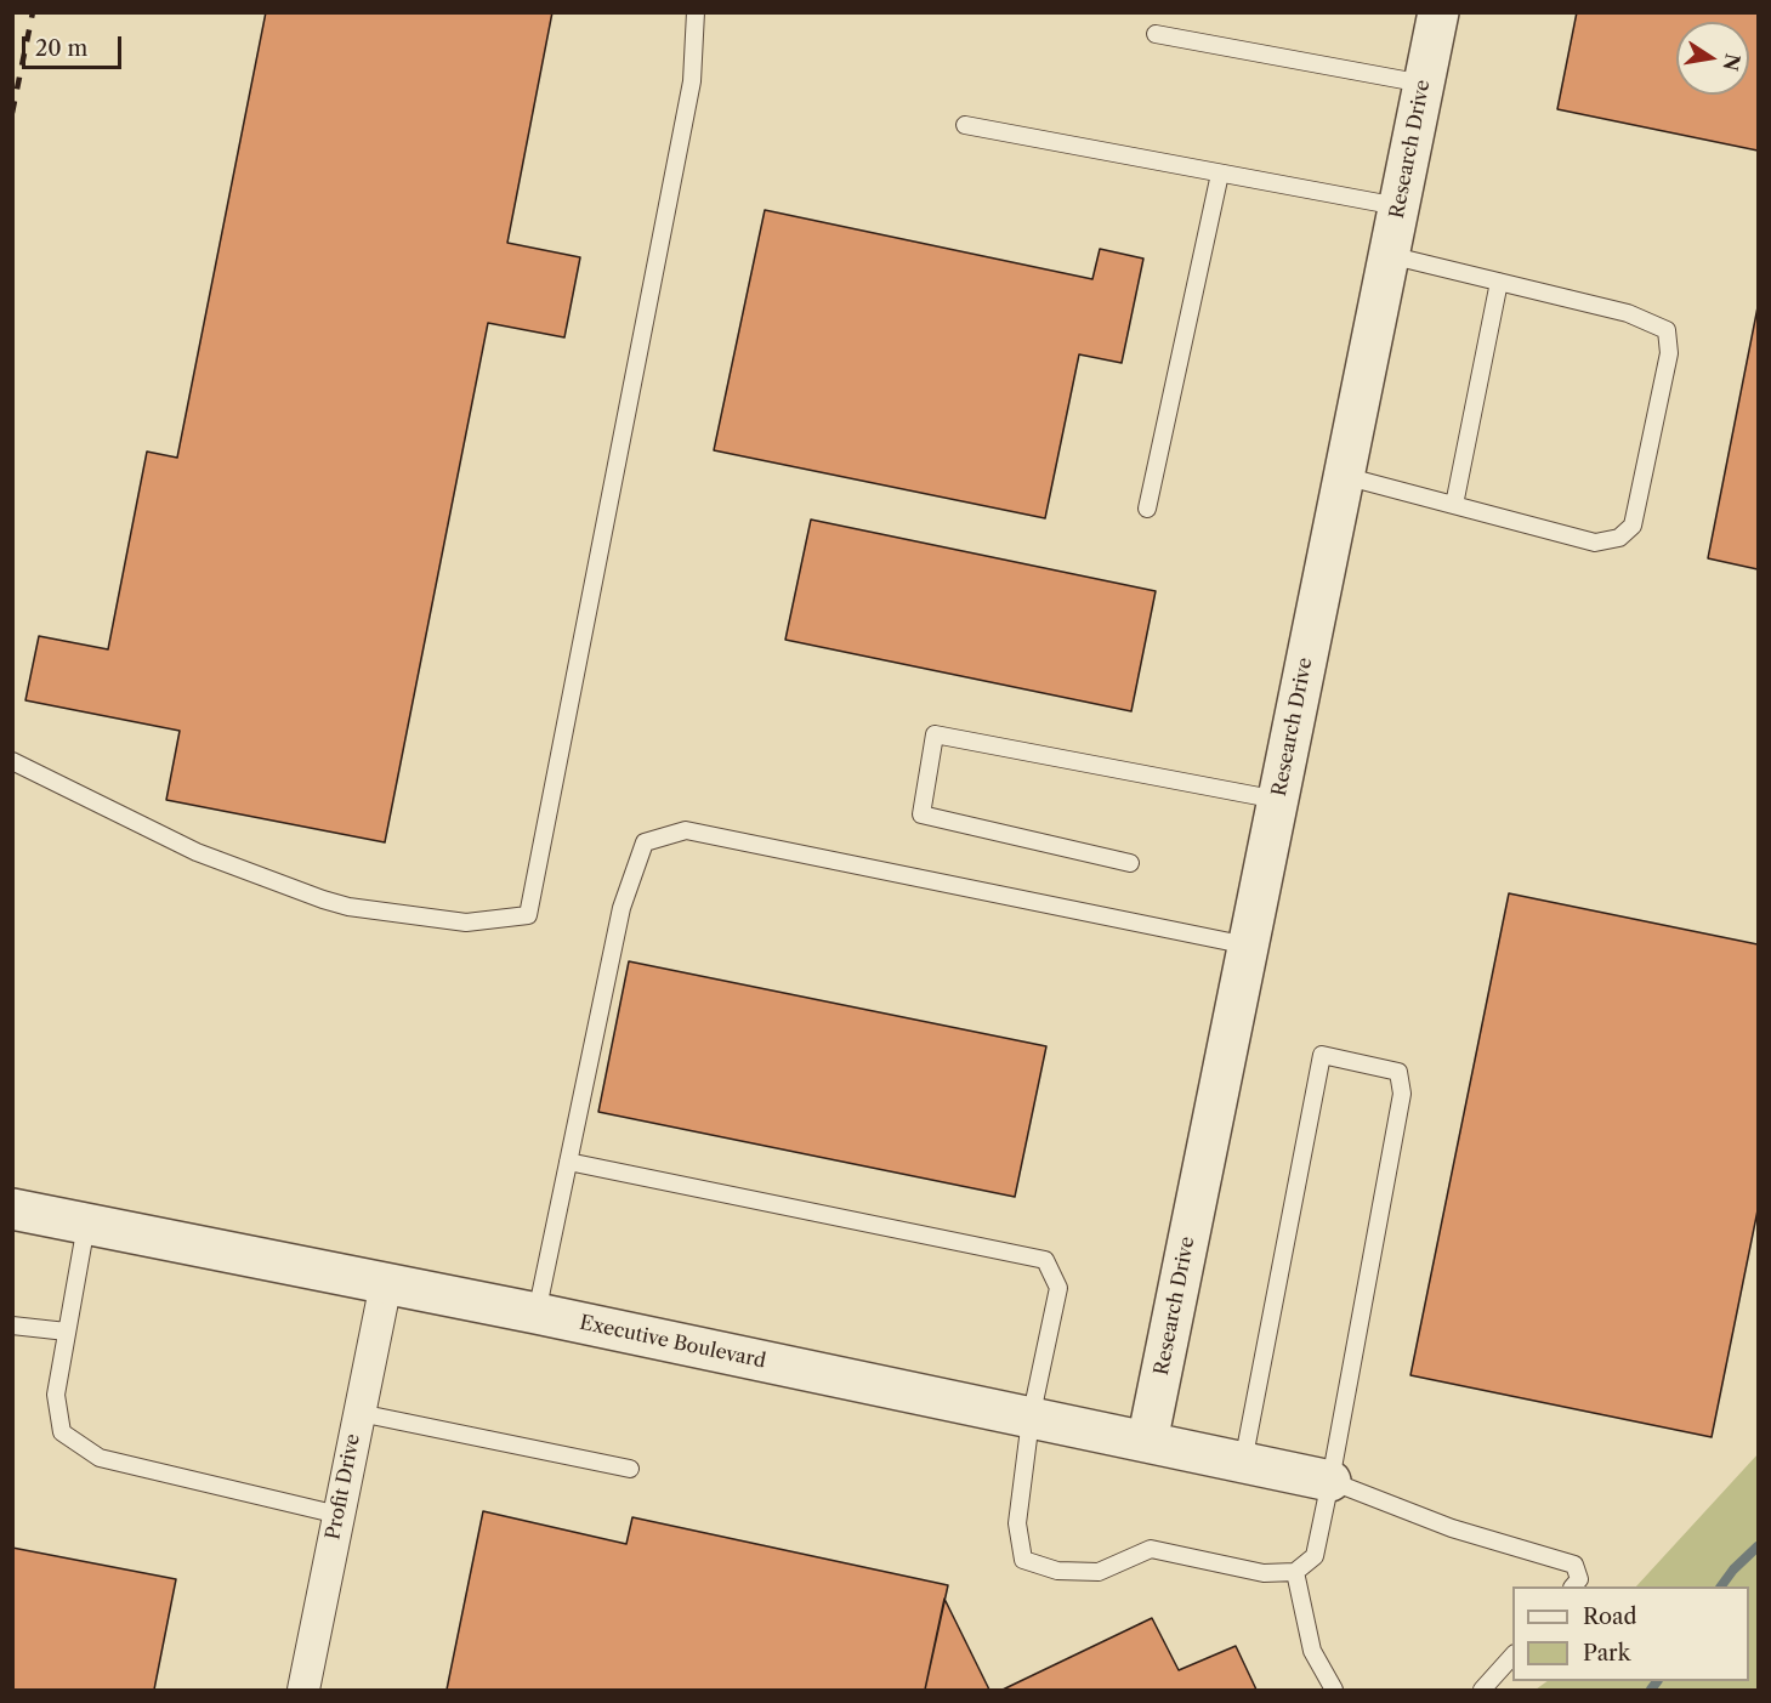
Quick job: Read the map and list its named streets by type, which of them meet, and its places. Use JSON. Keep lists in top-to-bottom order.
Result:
{
  "streets": {
    "street": ["Research Drive", "Executive Boulevard", "Profit Drive"]
  },
  "crossings": [
    ["Research Drive", "Executive Boulevard"],
    ["Executive Boulevard", "Profit Drive"]
  ],
  "legend": ["Road", "Park"],
  "scale_bar": "20 m",
  "north": "right"
}
